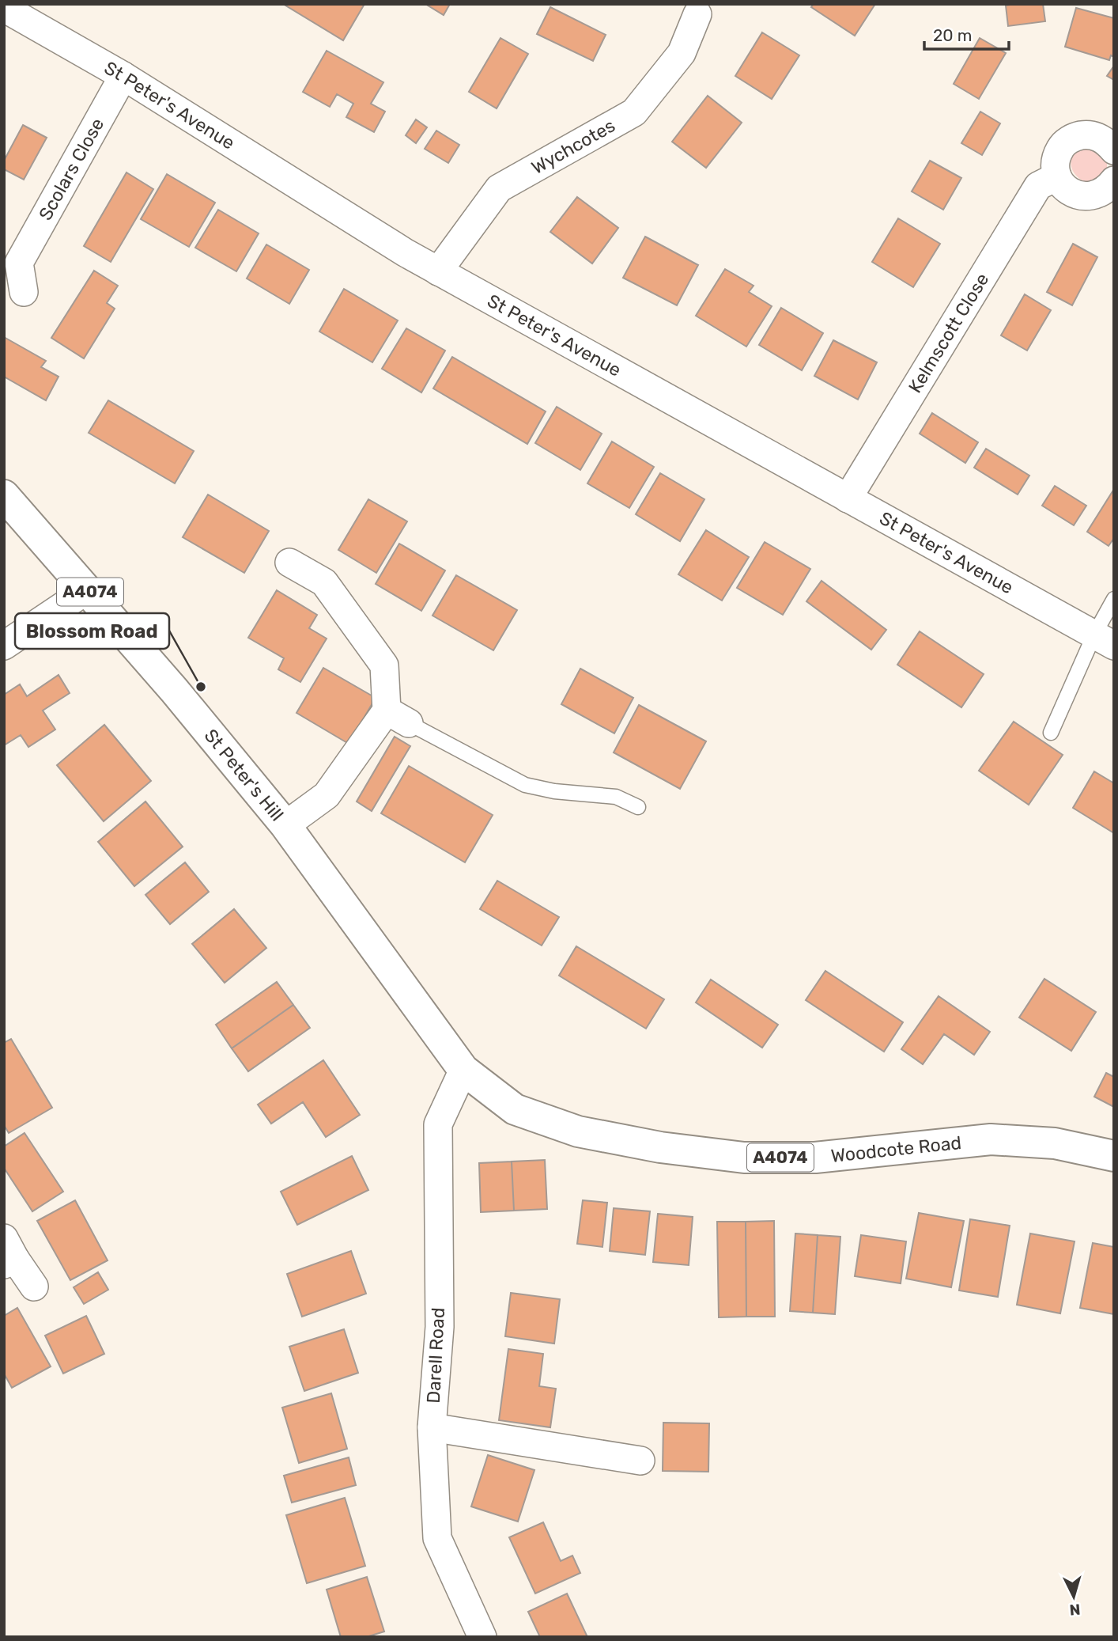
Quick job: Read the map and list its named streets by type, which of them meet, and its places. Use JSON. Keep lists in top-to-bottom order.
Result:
{
  "streets": {
    "main road": ["A4074", "St Peter's Hill", "Woodcote Road"],
    "street": [
      "St Peter's Avenue",
      "Wychcotes",
      "Scolars Close",
      "Kelmscott Close",
      "Darell Road"
    ]
  },
  "crossings": [
    ["St Peter's Avenue", "Wychcotes"],
    ["St Peter's Avenue", "Scolars Close"],
    ["St Peter's Avenue", "Kelmscott Close"],
    ["St Peter's Hill", "Woodcote Road"],
    ["St Peter's Hill", "Darell Road"],
    ["Woodcote Road", "Darell Road"]
  ],
  "places": ["Blossom Road"],
  "scale_bar": "20 m",
  "north": "bottom"
}
